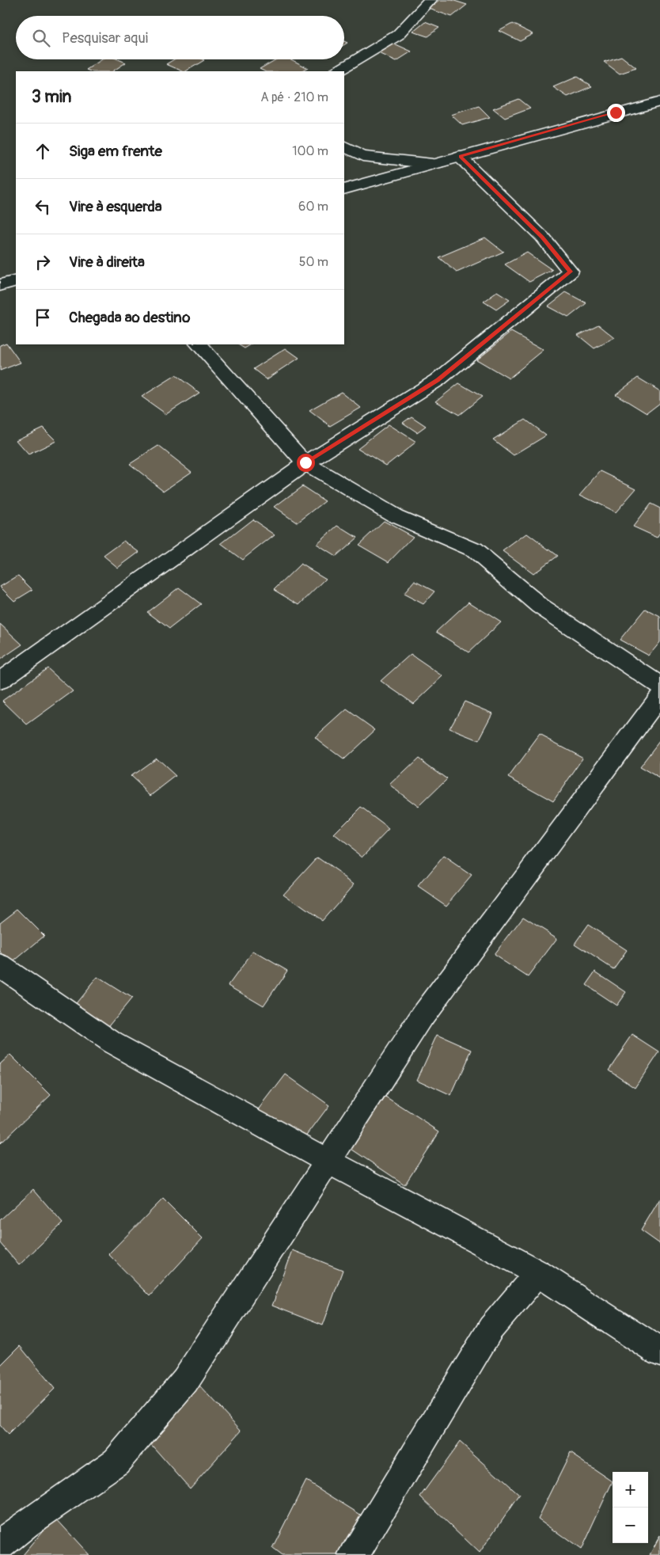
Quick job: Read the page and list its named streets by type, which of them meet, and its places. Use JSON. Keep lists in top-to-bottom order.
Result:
{
  "page": {
    "search": "Pesquisar aqui",
    "heading": ["3 min", "A pé · 210 m"],
    "list": [
      ["Siga em frente", "100 m"],
      ["Vire à esquerda", "60 m"],
      ["Vire à direita", "50 m"],
      "Chegada ao destino"
    ],
    "map_buttons": ["+", "−"]
  }
}
